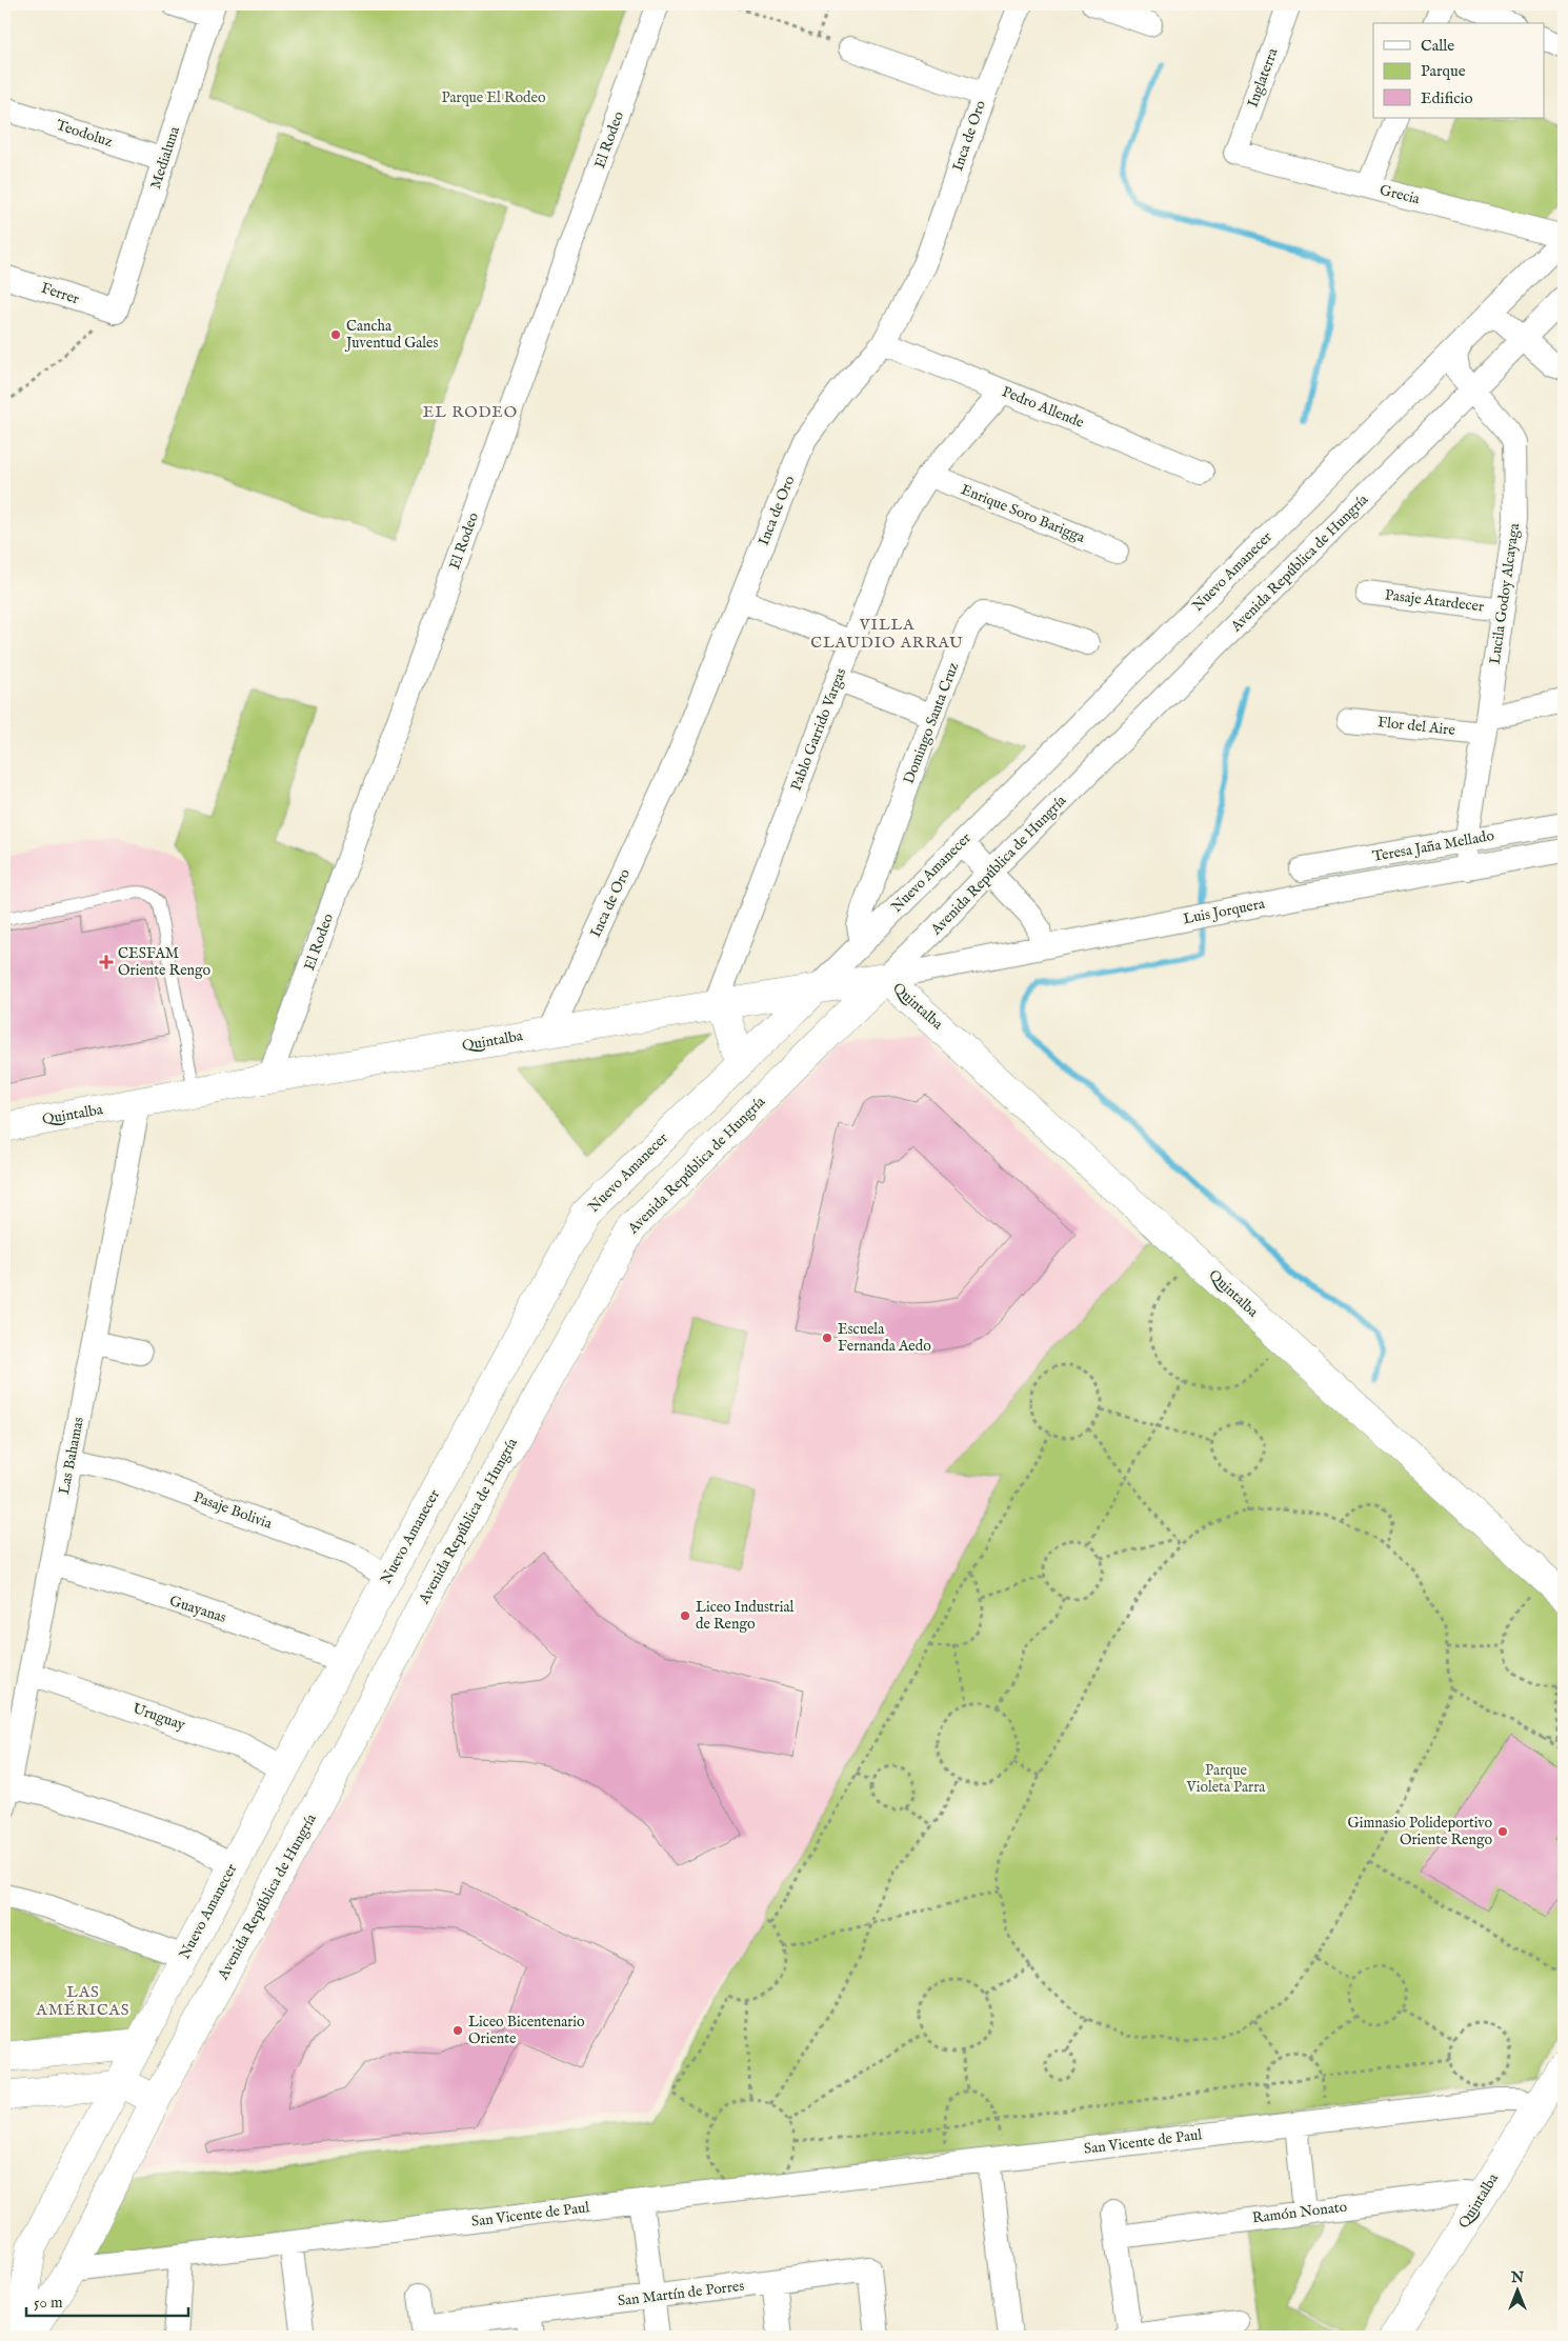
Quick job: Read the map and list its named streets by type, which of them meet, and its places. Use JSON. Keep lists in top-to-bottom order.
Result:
{
  "streets": {
    "street": [
      "Inglaterra",
      "Teodoluz",
      "Inca de Oro",
      "El Rodeo",
      "Medialuna",
      "Grecia",
      "Ferrer",
      "Pedro Allende",
      "Enrique Soro Barigga",
      "Avenida República de Hungría",
      "Nuevo Amanecer",
      "Lucila Godoy Alcayaga",
      "Pasaje Atardecer",
      "Domingo Santa Cruz",
      "Flor del Aire",
      "Pablo Garrido Vargas",
      "Teresa Jaña Mellado",
      "Luis Jorquera",
      "Quintalba",
      "Las Bahamas",
      "Pasaje Bolivia",
      "Guayanas",
      "Uruguay",
      "San Vicente de Paul",
      "Ramón Nonato",
      "San Martín de Porres"
    ]
  },
  "crossings": [
    ["Inglaterra", "Grecia"],
    ["Teodoluz", "Medialuna"],
    ["Inca de Oro", "Pedro Allende"],
    ["Inca de Oro", "Quintalba"],
    ["El Rodeo", "Quintalba"],
    ["Medialuna", "Ferrer"],
    ["Grecia", "Nuevo Amanecer"],
    ["Pedro Allende", "Pablo Garrido Vargas"],
    ["Enrique Soro Barigga", "Pablo Garrido Vargas"],
    ["Avenida República de Hungría", "Lucila Godoy Alcayaga"],
    ["Avenida República de Hungría", "Luis Jorquera"],
    ["Avenida República de Hungría", "Quintalba"],
    ["Avenida República de Hungría", "San Vicente de Paul"],
    ["Nuevo Amanecer", "Lucila Godoy Alcayaga"],
    ["Nuevo Amanecer", "Domingo Santa Cruz"],
    ["Nuevo Amanecer", "Quintalba"],
    ["Nuevo Amanecer", "Pasaje Bolivia"],
    ["Nuevo Amanecer", "Guayanas"],
    ["Nuevo Amanecer", "Uruguay"],
    ["Lucila Godoy Alcayaga", "Pasaje Atardecer"],
    ["Lucila Godoy Alcayaga", "Flor del Aire"],
    ["Lucila Godoy Alcayaga", "Teresa Jaña Mellado"],
    ["Lucila Godoy Alcayaga", "Luis Jorquera"],
    ["Pablo Garrido Vargas", "Quintalba"],
    ["Luis Jorquera", "Quintalba"],
    ["Quintalba", "Las Bahamas"],
    ["Quintalba", "San Vicente de Paul"],
    ["Quintalba", "Ramón Nonato"],
    ["Las Bahamas", "Pasaje Bolivia"],
    ["Las Bahamas", "Guayanas"],
    ["Las Bahamas", "Uruguay"]
  ],
  "districts": ["EL RODEO", "VILLA CLAUDIO ARRAU", "LAS AMÉRICAS"],
  "parks": ["Parque El Rodeo", "Parque Violeta Parra"],
  "places": {
    "other": [
      "Cancha Juventud Gales",
      "Escuela Fernanda Aedo",
      "Liceo Industrial de Rengo",
      "Gimnasio Polideportivo Oriente Rengo",
      "Liceo Bicentenario Oriente"
    ],
    "health": ["CESFAM Oriente Rengo"]
  },
  "legend": ["Calle", "Parque", "Edificio"],
  "scale_bar": "50 m",
  "north": "top"
}
